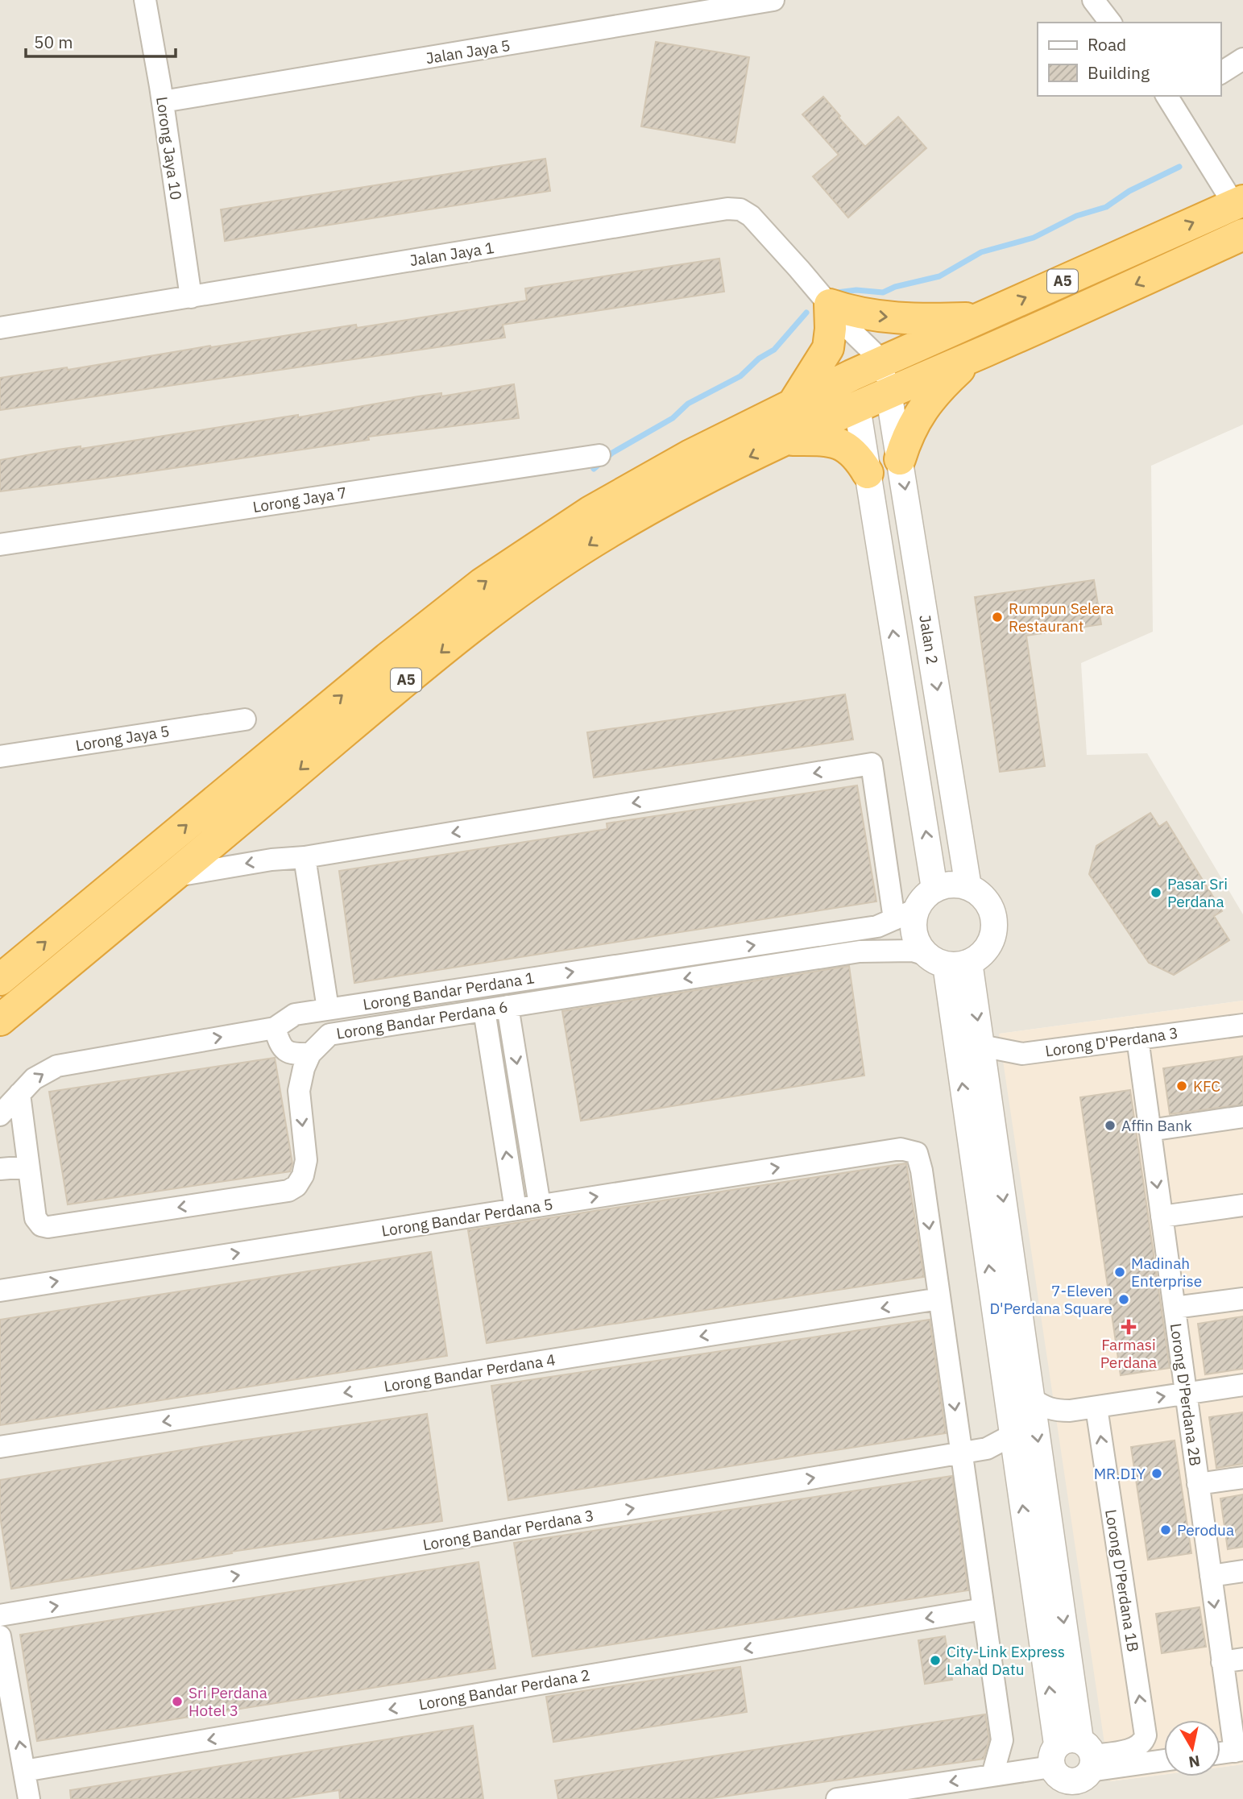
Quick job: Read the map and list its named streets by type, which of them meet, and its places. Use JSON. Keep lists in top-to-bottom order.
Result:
{
  "streets": {
    "highway": ["A5"],
    "street": [
      "Jalan Jaya 5",
      "Lorong Jaya 10",
      "Jalan Jaya 1",
      "Lorong Jaya 7",
      "Jalan 2",
      "Lorong Jaya 5",
      "Lorong Bandar Perdana 1",
      "Lorong Bandar Perdana 6",
      "Lorong D'Perdana 3",
      "Lorong Bandar Perdana 5",
      "Lorong Bandar Perdana 4",
      "Lorong D'Perdana 2B",
      "Lorong Bandar Perdana 3",
      "Lorong D'Perdana 1B",
      "Lorong Bandar Perdana 2"
    ]
  },
  "crossings": [
    ["Jalan Jaya 5", "Lorong Jaya 10"],
    ["Lorong Jaya 10", "Jalan Jaya 1"],
    ["Jalan Jaya 1", "A5"],
    ["A5", "Jalan 2"],
    ["Jalan 2", "Lorong Bandar Perdana 1"],
    ["Jalan 2", "Lorong Bandar Perdana 6"],
    ["Lorong Bandar Perdana 1", "Lorong Bandar Perdana 6"],
    ["Lorong D'Perdana 3", "Lorong D'Perdana 2B"],
    ["Lorong Bandar Perdana 5", "Lorong Bandar Perdana 4"]
  ],
  "one_way": [
    "Lorong Bandar Perdana 1",
    "Lorong Bandar Perdana 6",
    "Lorong Bandar Perdana 5",
    "Lorong Bandar Perdana 4",
    "Lorong Bandar Perdana 3",
    "Lorong Bandar Perdana 2"
  ],
  "places": {
    "other": [
      "Rumpun Selera Restaurant",
      "Pasar Sri Perdana",
      "KFC",
      "Affin Bank",
      "Madinah Enterprise",
      "7-Eleven D'Perdana Square",
      "MR.DIY",
      "Perodua",
      "City-Link Express Lahad Datu",
      "Sri Perdana Hotel 3"
    ],
    "health": ["Farmasi Perdana"]
  },
  "legend": ["Road", "Building"],
  "scale_bar": "50 m",
  "north": "bottom"
}
